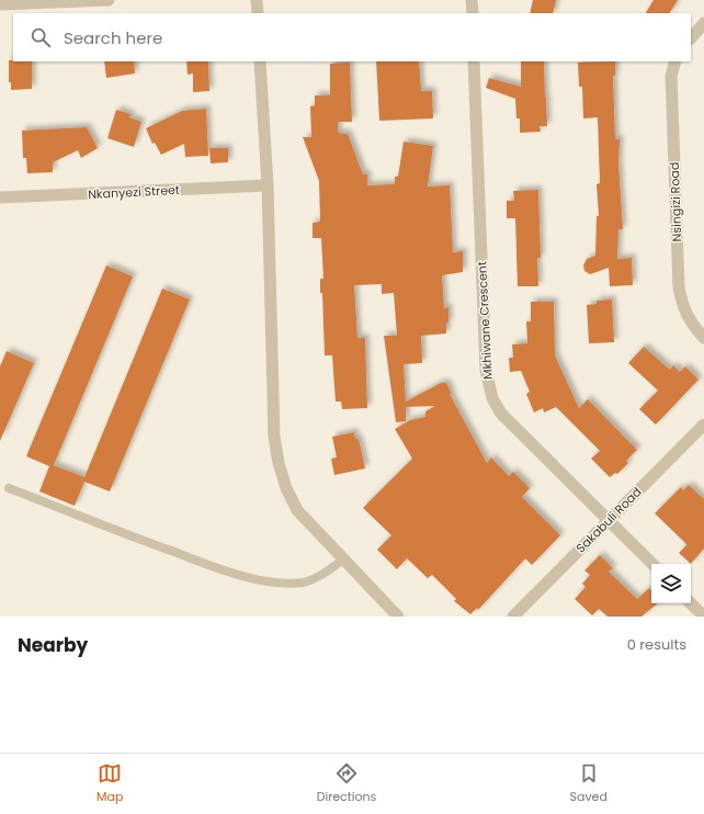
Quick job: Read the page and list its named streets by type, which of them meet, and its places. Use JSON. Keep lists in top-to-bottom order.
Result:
{
  "streets": {
    "street": [
      "Nkanyezi Street",
      "Nsingizi Road",
      "Mkhiwane Crescent",
      "Sakabuli Road"
    ]
  },
  "crossings": [
    ["Mkhiwane Crescent", "Sakabuli Road"]
  ],
  "page": {
    "search": "Search here",
    "heading": ["Nearby", "0 results"],
    "nav": ["Map", "Directions", "Saved"]
  }
}
